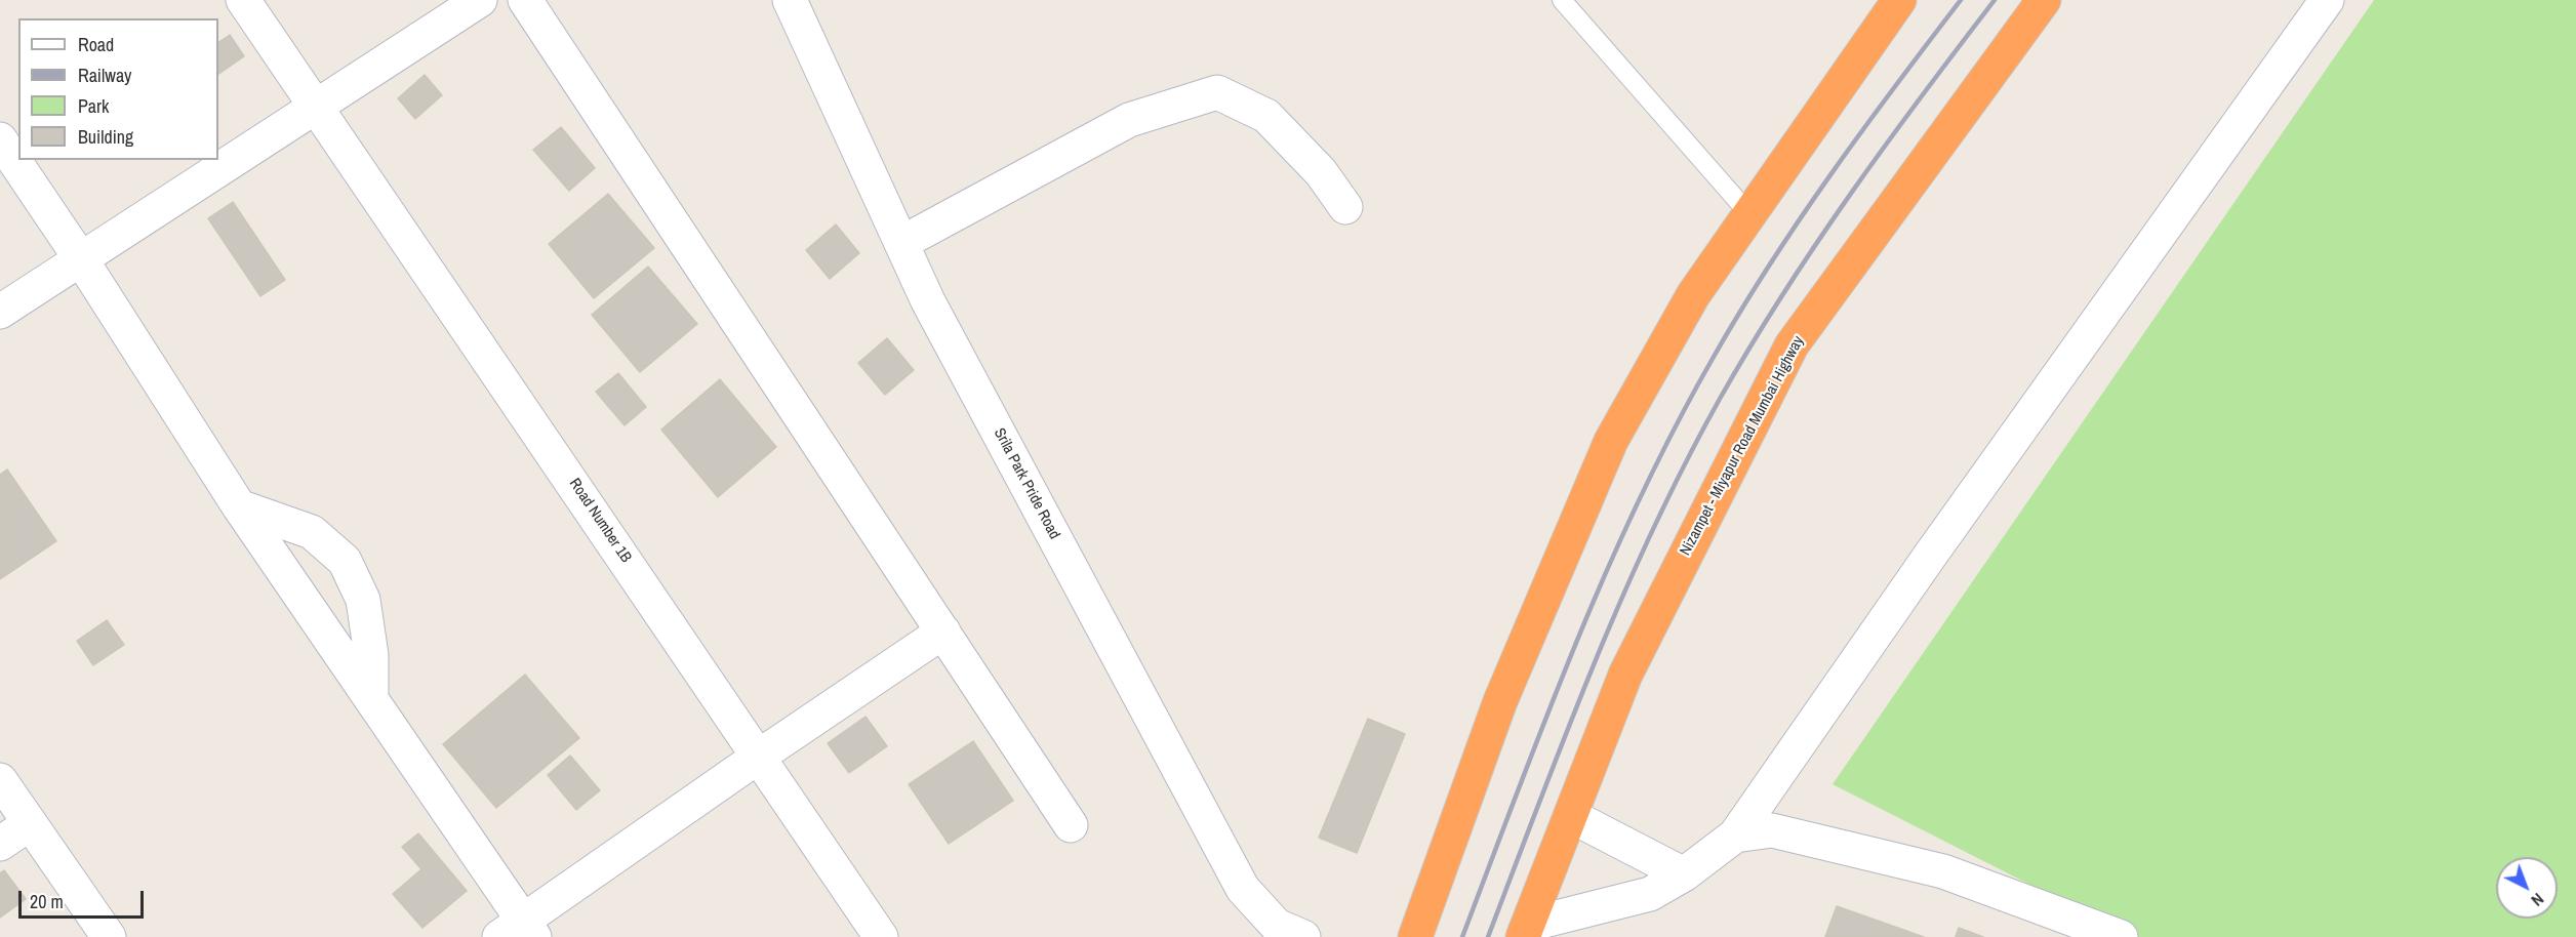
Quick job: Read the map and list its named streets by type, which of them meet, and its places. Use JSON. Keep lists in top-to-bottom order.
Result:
{
  "streets": {
    "highway": ["Nizampet - Miyapur Road Mumbai Highway"],
    "street": ["Srila Park Pride Road", "Road Number 1B"]
  },
  "legend": [
    "Road",
    "Railway",
    "Park",
    "Building"
  ],
  "scale_bar": "20 m",
  "north": "bottom right"
}
